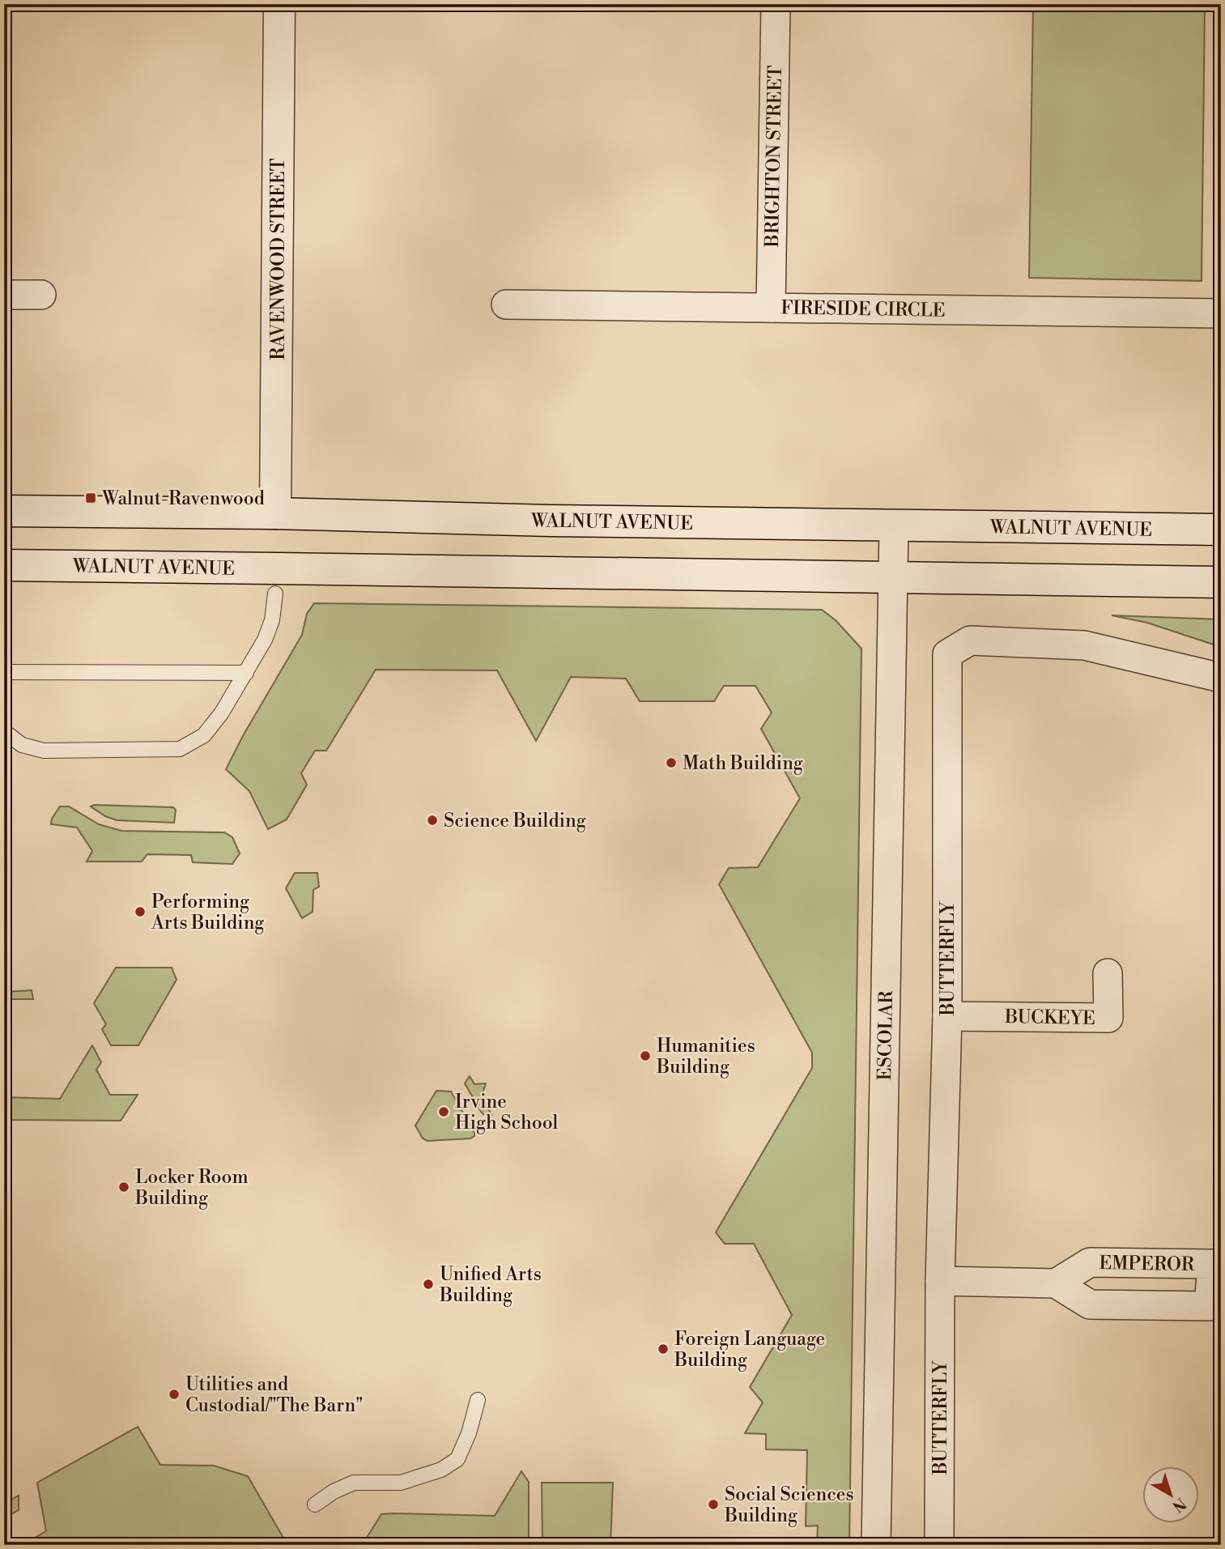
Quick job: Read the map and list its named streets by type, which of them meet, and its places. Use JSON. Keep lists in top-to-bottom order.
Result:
{
  "streets": {
    "main road": ["RAVENWOOD STREET", "WALNUT AVENUE"],
    "street": [
      "BRIGHTON STREET",
      "FIRESIDE CIRCLE",
      "BUTTERFLY",
      "BUCKEYE",
      "ESCOLAR",
      "EMPEROR"
    ]
  },
  "crossings": [
    ["BRIGHTON STREET", "FIRESIDE CIRCLE"],
    ["RAVENWOOD STREET", "WALNUT AVENUE"],
    ["WALNUT AVENUE", "ESCOLAR"],
    ["BUTTERFLY", "BUCKEYE"]
  ],
  "places": {
    "transit": ["Walnut-Ravenwood"],
    "other": [
      "Math Building",
      "Science Building",
      "Performing Arts Building",
      "Humanities Building",
      "Irvine High School",
      "Locker Room Building",
      "Unified Arts Building",
      "Foreign Language Building",
      "Utilities and Custodial/\"The Barn\"",
      "Social Sciences Building"
    ]
  },
  "north": "bottom right"
}
